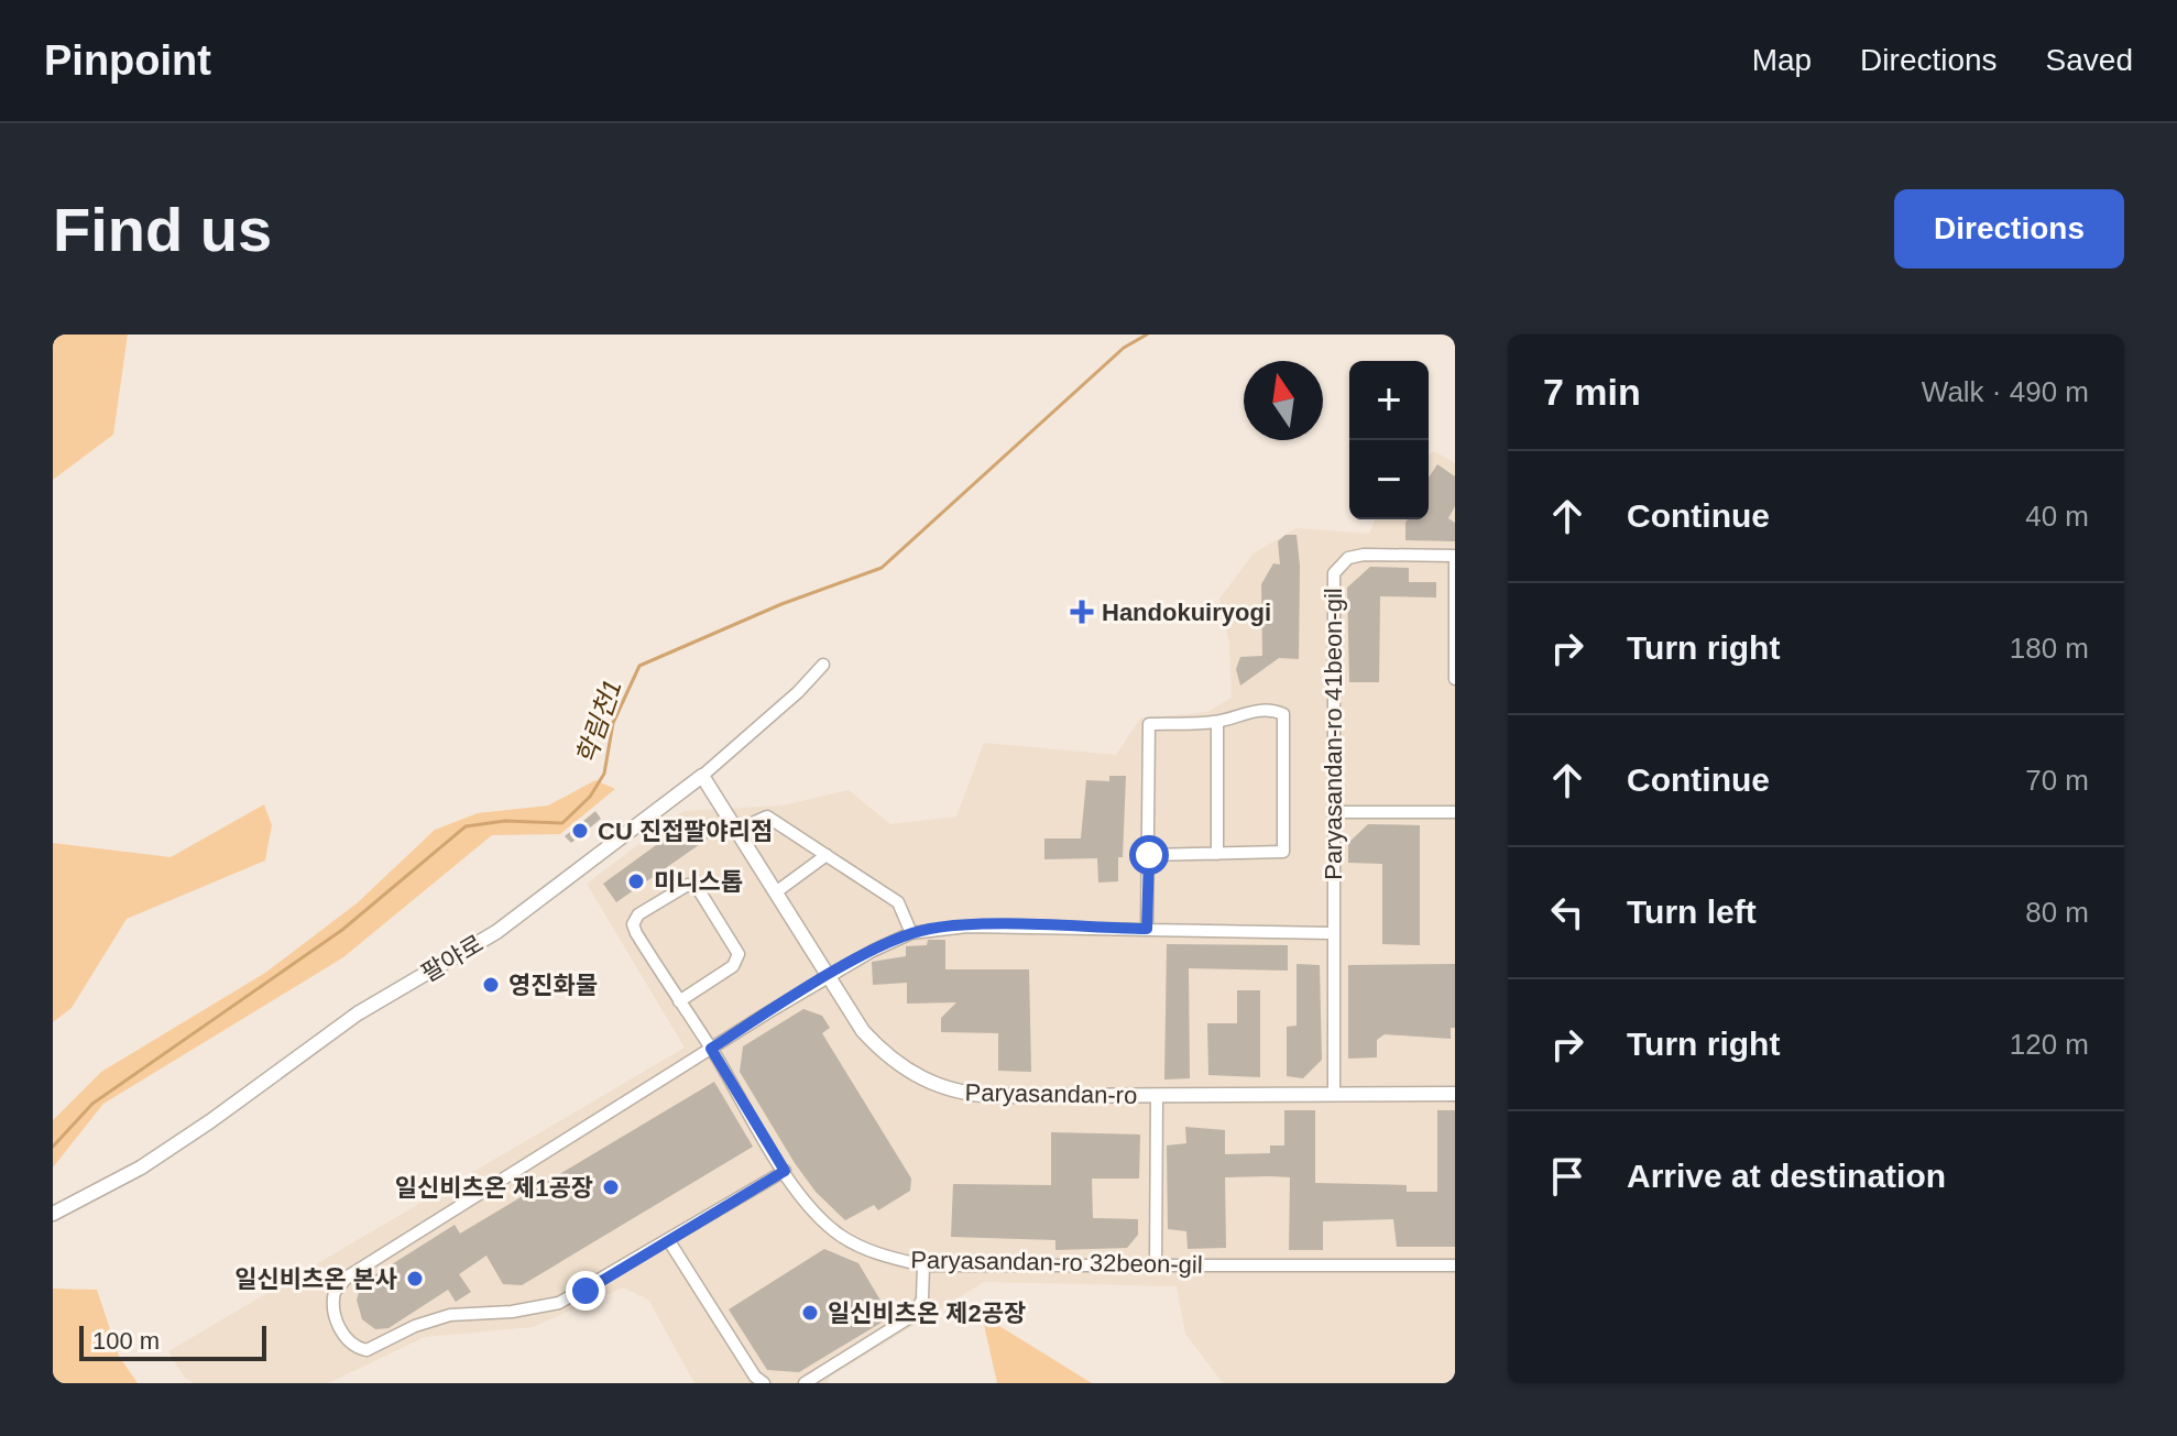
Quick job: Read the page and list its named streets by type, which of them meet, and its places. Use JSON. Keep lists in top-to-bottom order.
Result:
{
  "streets": {
    "street": [
      "Paryasandan-ro 41beon-gil",
      "팔야로",
      "Paryasandan-ro",
      "Paryasandan-ro 32beon-gil"
    ]
  },
  "crossings": [
    ["Paryasandan-ro 41beon-gil", "Paryasandan-ro"],
    ["팔야로", "Paryasandan-ro"]
  ],
  "water": ["학림천1"],
  "places": {
    "health": ["Handokuiryogi"],
    "other": [
      "CU 진접팔야리점",
      "미니스톱",
      "영진화물",
      "일신비츠온 제1공장",
      "일신비츠온 본사",
      "일신비츠온 제2공장"
    ]
  },
  "scale_bar": "100 m",
  "north": "top",
  "page": {
    "header": "Pinpoint",
    "nav": ["Map", "Directions", "Saved"],
    "buttons": "Directions",
    "title": "Find us",
    "heading": ["7 min", "Walk · 490 m"],
    "map_buttons": ["+", "−"],
    "list": [
      ["Continue", "40 m"],
      ["Turn right", "180 m"],
      ["Continue", "70 m"],
      ["Turn left", "80 m"],
      ["Turn right", "120 m"],
      "Arrive at destination"
    ],
    "scale": "100 m"
  }
}
